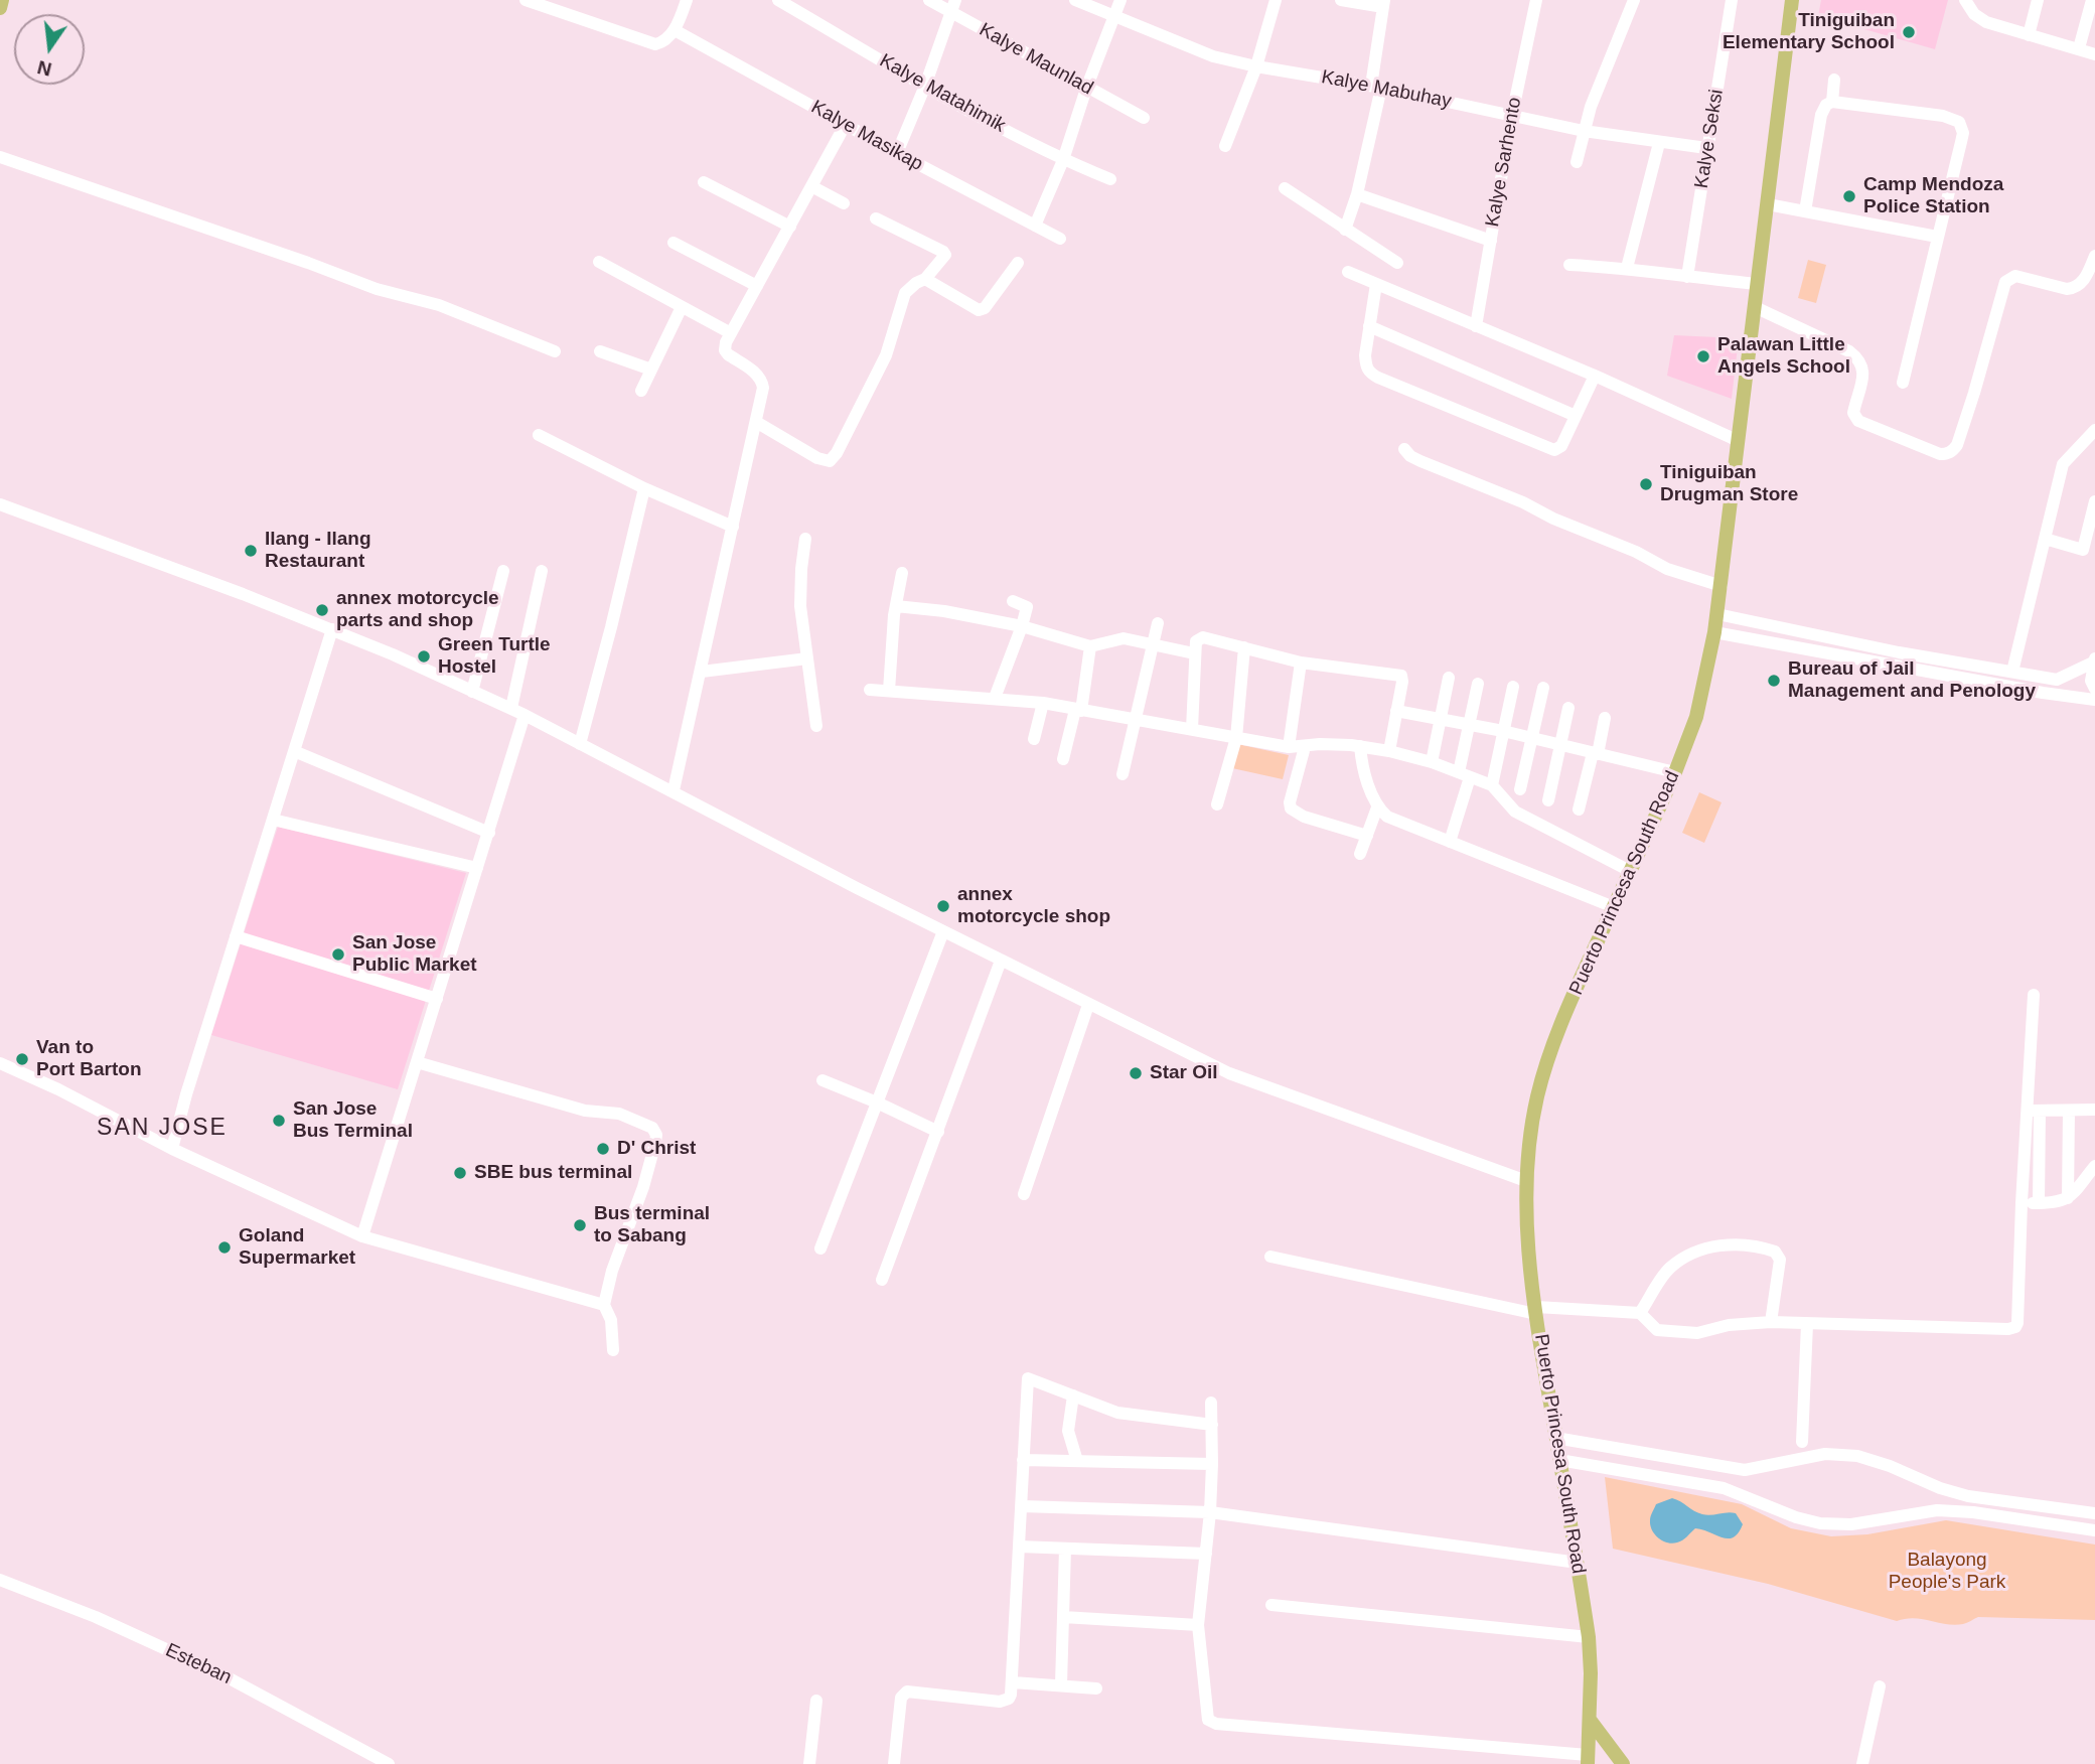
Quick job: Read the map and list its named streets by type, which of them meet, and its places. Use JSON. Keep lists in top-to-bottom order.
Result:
{
  "streets": {
    "main road": ["Puerto Princesa South Road"],
    "street": [
      "Kalye Maunlad",
      "Kalye Mabuhay",
      "Kalye Matahimik",
      "Kalye Masikap",
      "Kalye Seksi",
      "Kalye Sarhento",
      "Esteban"
    ]
  },
  "crossings": [
    ["Kalye Mabuhay", "Kalye Seksi"],
    ["Kalye Mabuhay", "Kalye Sarhento"]
  ],
  "districts": ["SAN JOSE"],
  "parks": ["Balayong People's Park"],
  "places": [
    "Tiniguiban Elementary School",
    "Camp Mendoza Police Station",
    "Palawan Little Angels School",
    "Tiniguiban Drugman Store",
    "Ilang - Ilang Restaurant",
    "annex motorcycle parts and shop",
    "Green Turtle Hostel",
    "Bureau of Jail Management and Penology",
    "annex motorcycle shop",
    "San Jose Public Market",
    "Van to Port Barton",
    "Star Oil",
    "San Jose Bus Terminal",
    "D' Christ",
    "SBE bus terminal",
    "Bus terminal to Sabang",
    "Goland Supermarket"
  ],
  "north": "bottom"
}
